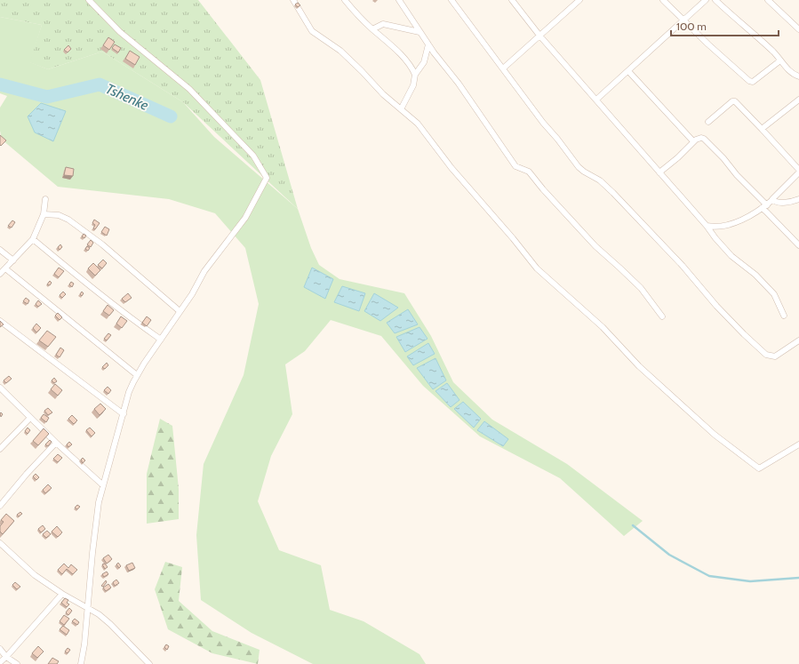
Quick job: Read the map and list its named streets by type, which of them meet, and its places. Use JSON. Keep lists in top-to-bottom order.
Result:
{
  "water": ["Tshenke"],
  "scale_bar": "100 m"
}
